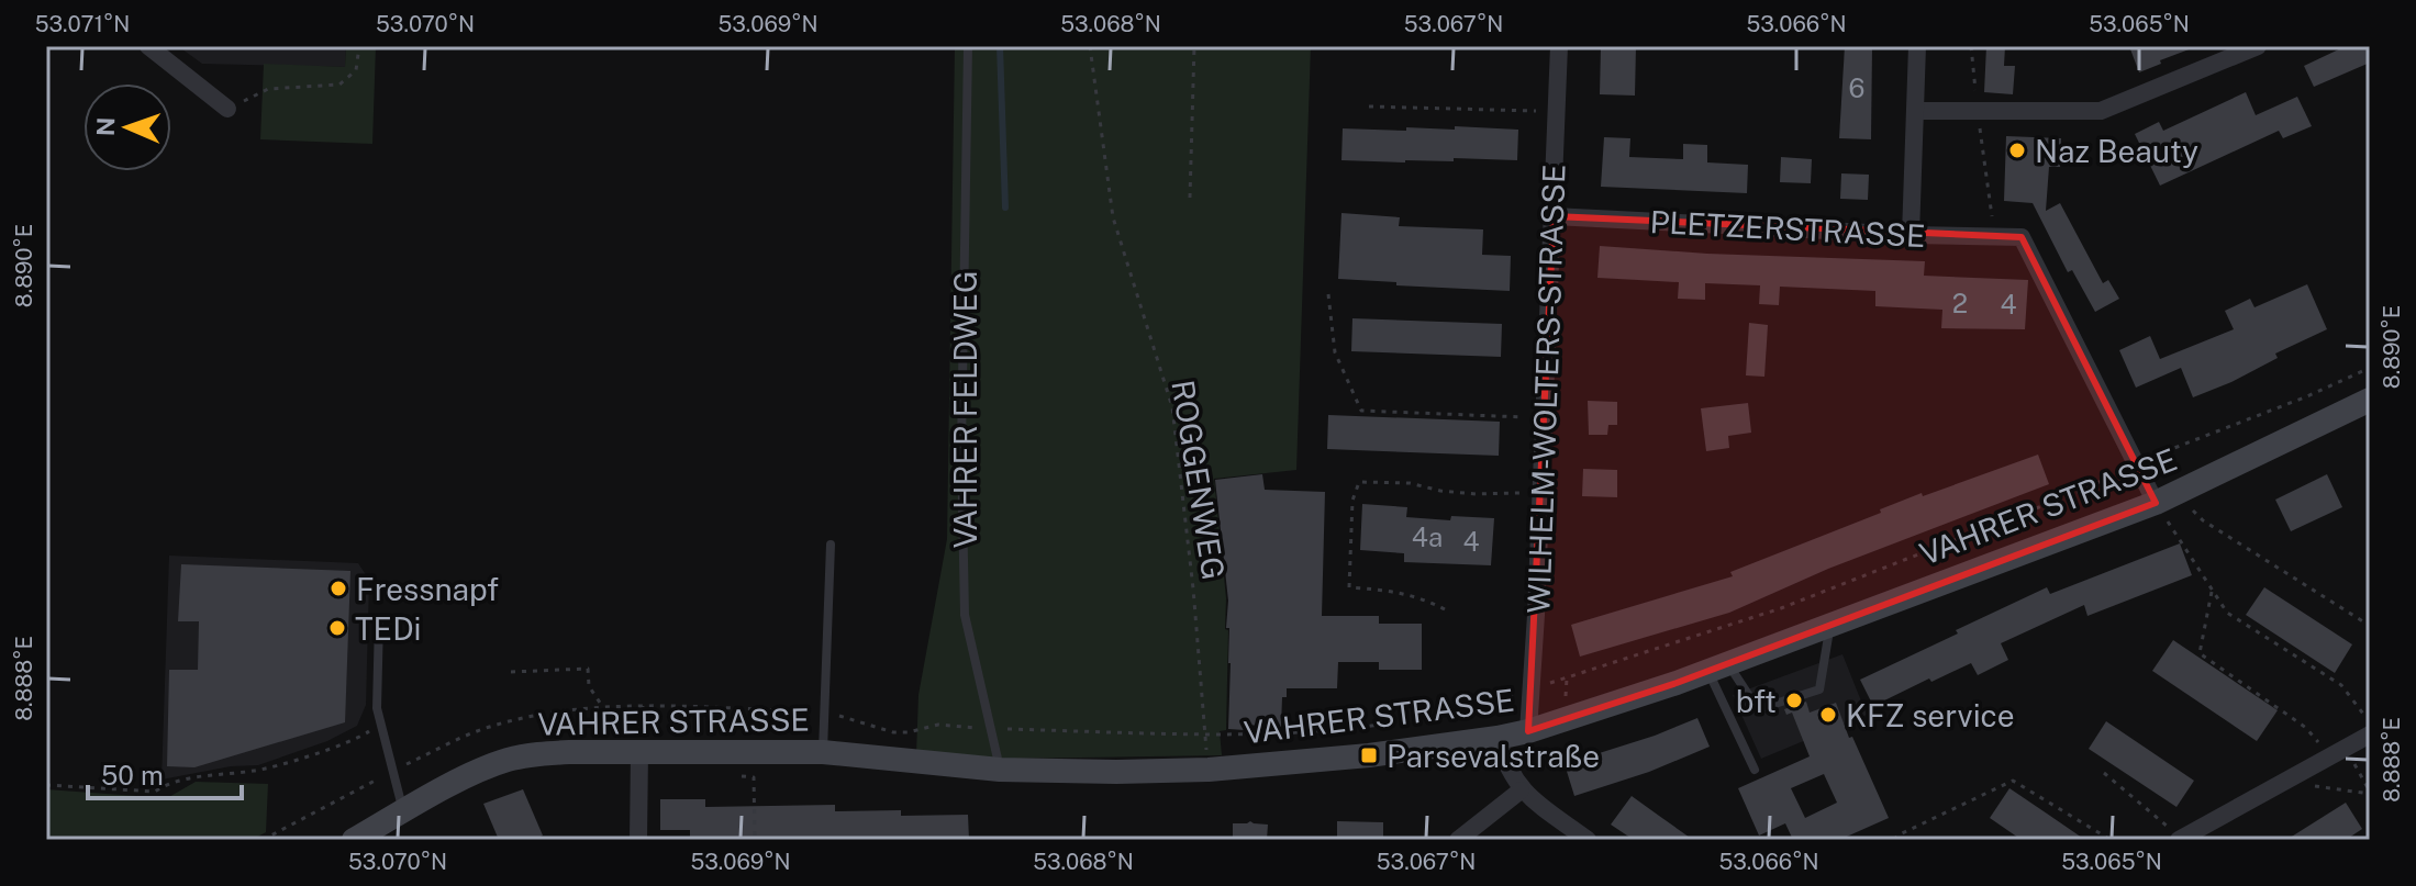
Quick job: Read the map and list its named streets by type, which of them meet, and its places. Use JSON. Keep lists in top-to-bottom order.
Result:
{
  "streets": {
    "main road": ["VAHRER STRASSE"],
    "street": ["PLETZERSTRASSE", "WILHELM-WOLTERS-STRASSE"],
    "lane": ["VAHRER FELDWEG"],
    "path": ["ROGGENWEG"]
  },
  "crossings": [
    ["PLETZERSTRASSE", "WILHELM-WOLTERS-STRASSE"],
    ["WILHELM-WOLTERS-STRASSE", "VAHRER STRASSE"],
    ["VAHRER FELDWEG", "VAHRER STRASSE"],
    ["ROGGENWEG", "VAHRER STRASSE"]
  ],
  "places": {
    "other": [
      "Naz Beauty",
      "Fressnapf",
      "TEDi",
      "bft",
      "KFZ service"
    ],
    "transit": ["Parsevalstraße"]
  },
  "house_numbers": [
    "6",
    "2",
    "4",
    "4a",
    "4"
  ],
  "scale_bar": "50 m",
  "north": "left",
  "coordinates": [
    "53.071°N",
    "53.070°N",
    "53.069°N",
    "53.068°N",
    "53.067°N",
    "53.066°N",
    "53.065°N",
    "8.890°E",
    "8.888°E"
  ]
}
